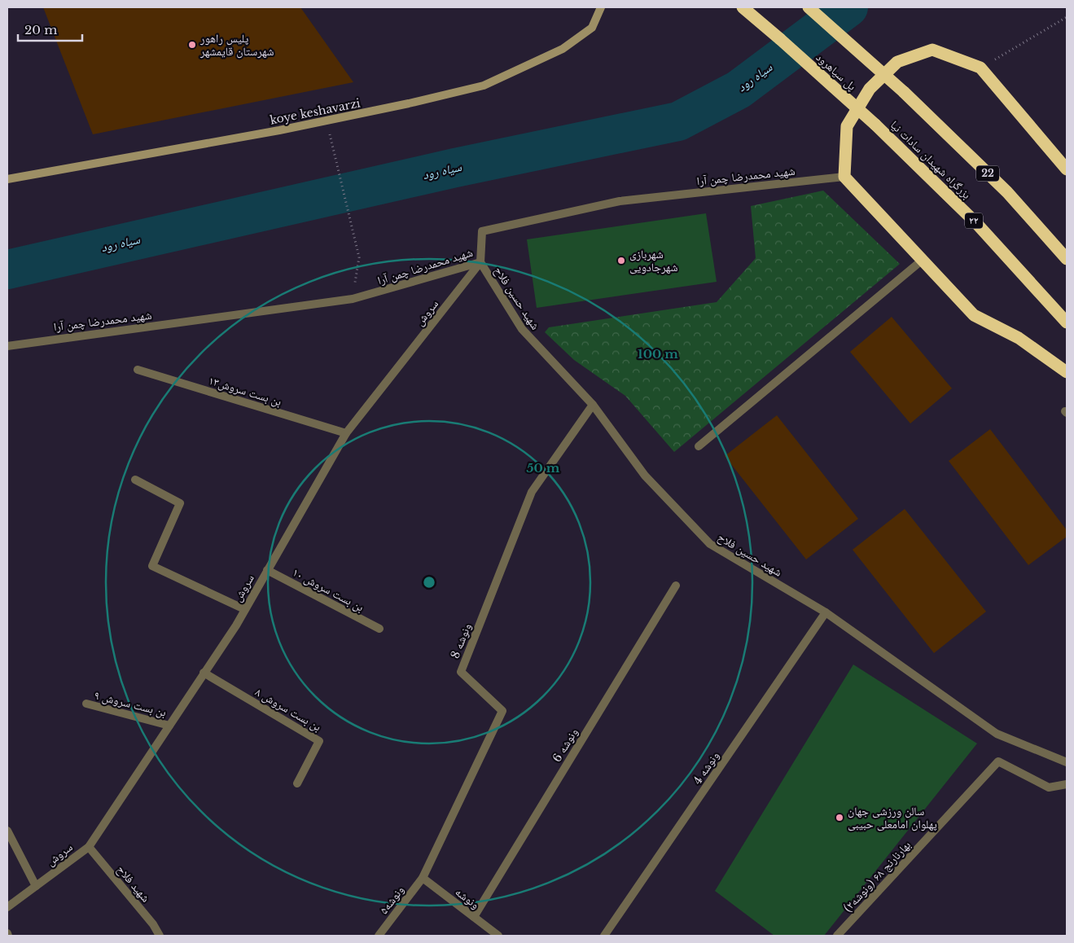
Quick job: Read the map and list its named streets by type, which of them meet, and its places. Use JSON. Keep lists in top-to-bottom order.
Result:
{
  "streets": {
    "highway": [
      "پل سیاهرود",
      "بزرگراه شهیدان سادات نیا",
      "22",
      "۲۲"
    ],
    "street": [
      "koye keshavarzi",
      "شهید محمدرضا چمن آرا",
      "شهید حسین فلاح",
      "سروش",
      "بن بست سروش۱۳",
      "بن بست سروش ۱۰",
      "ونوشه 8",
      "بن بست سروش ۹",
      "بن بست سروش ۸",
      "ونوشه 6",
      "ونوشه 4",
      "بهارنارنج ۶۸ (ونوشه۲)",
      "شهید فلاح",
      "ونوشه",
      "ونوشه۵"
    ]
  },
  "crossings": [
    ["پل سیاهرود", "بزرگراه شهیدان سادات نیا"],
    ["شهید محمدرضا چمن آرا", "شهید حسین فلاح"],
    ["شهید محمدرضا چمن آرا", "سروش"],
    ["شهید حسین فلاح", "سروش"],
    ["شهید حسین فلاح", "ونوشه 8"],
    ["شهید حسین فلاح", "ونوشه 4"],
    ["سروش", "بن بست سروش۱۳"],
    ["سروش", "بن بست سروش ۱۰"],
    ["سروش", "بن بست سروش ۹"],
    ["سروش", "بن بست سروش ۸"],
    ["سروش", "شهید فلاح"],
    ["ونوشه 8", "ونوشه"],
    ["ونوشه 8", "ونوشه۵"],
    ["ونوشه 6", "ونوشه"],
    ["ونوشه", "ونوشه۵"]
  ],
  "water": ["سیاه رود"],
  "places": ["پلیس راهور شهرستان قایمشهر", "شهربازی شهرجادویی", "سالن ورزشی جهان پهلوان امامعلی حبیبی"],
  "scale_bar": "20 m",
  "rings": ["100 m", "50 m"]
}
